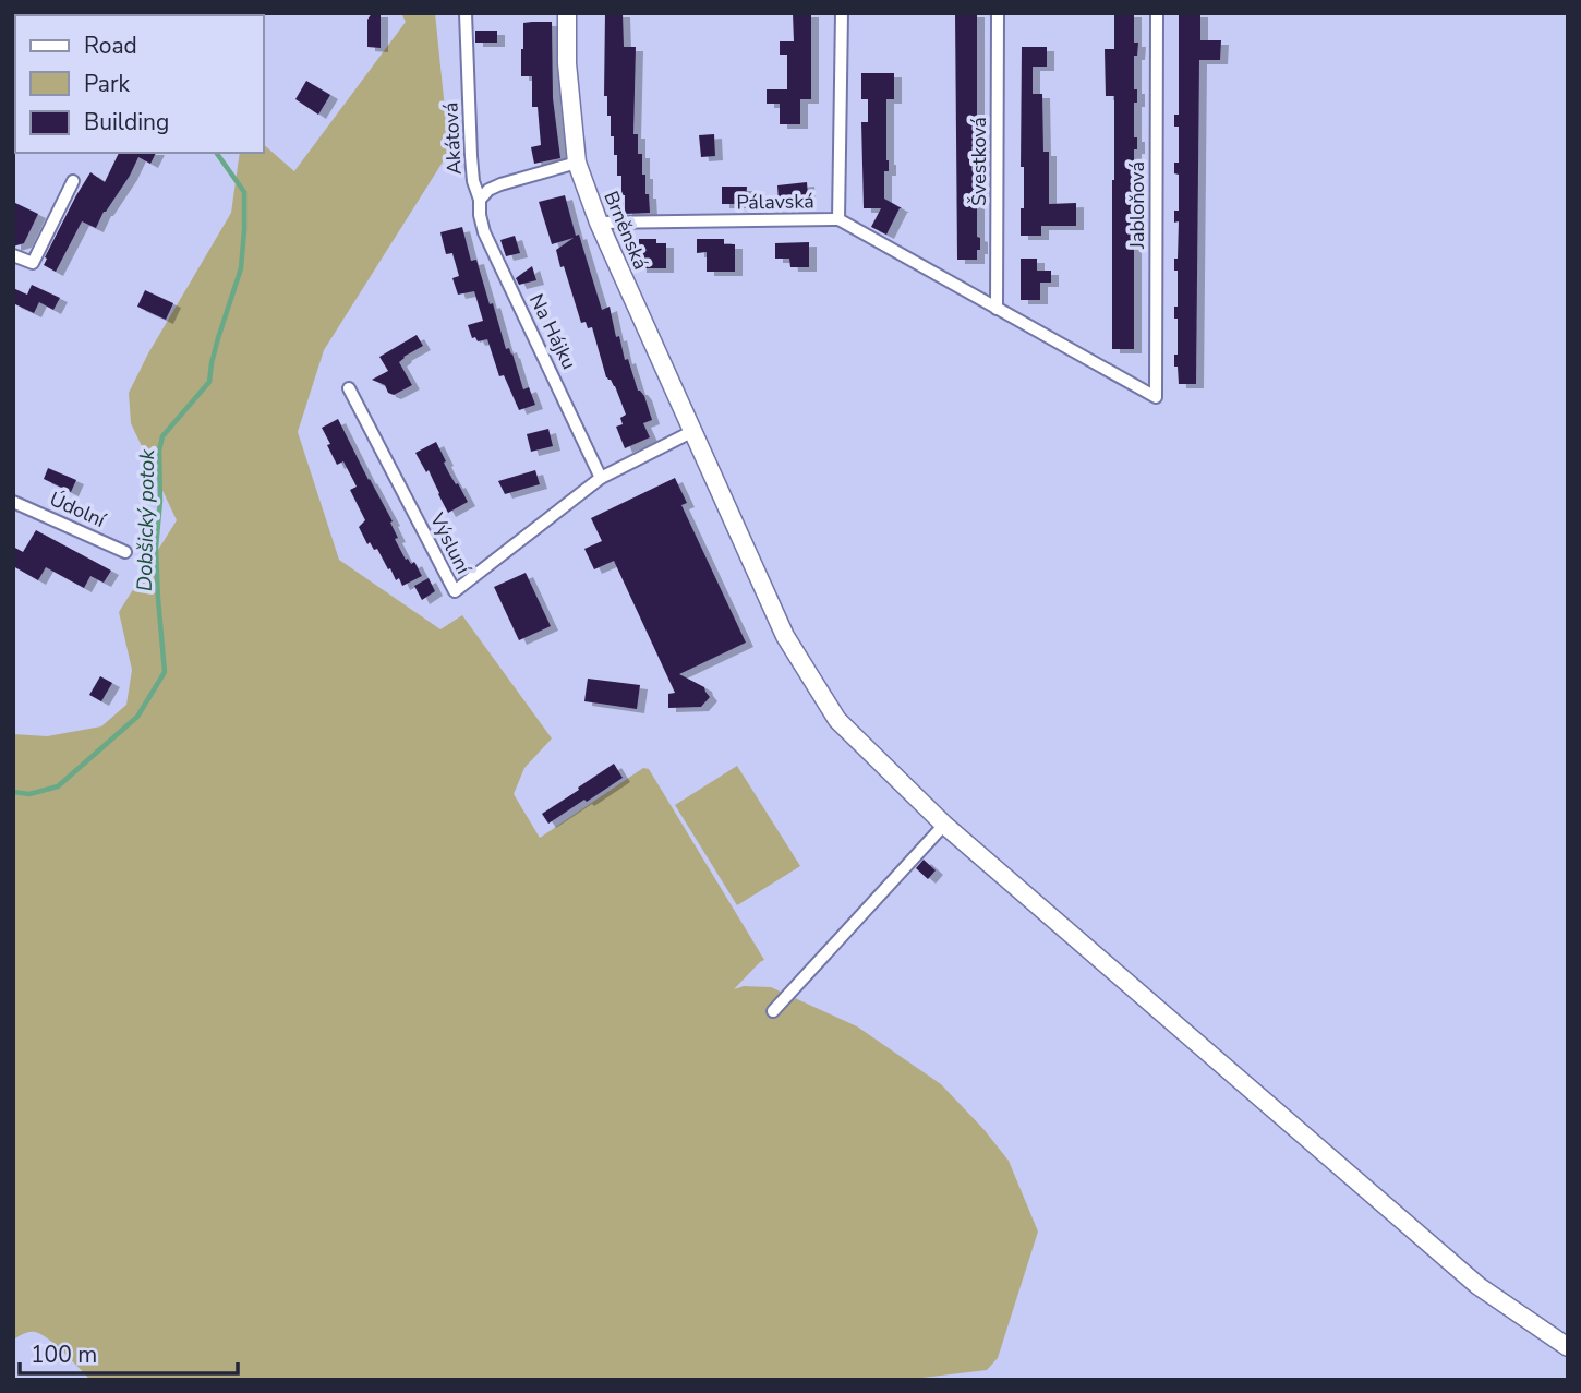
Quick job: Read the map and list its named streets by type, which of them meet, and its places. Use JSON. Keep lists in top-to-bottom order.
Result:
{
  "streets": {
    "main road": ["Brněnská"],
    "street": [
      "Akátová",
      "Švestková",
      "Pálavská",
      "Jabloňová",
      "Na Hájku",
      "Údolní",
      "Výsluní"
    ]
  },
  "crossings": [
    ["Akátová", "Brněnská"],
    ["Akátová", "Na Hájku"],
    ["Švestková", "Jabloňová"],
    ["Pálavská", "Brněnská"],
    ["Na Hájku", "Výsluní"]
  ],
  "water": ["Dobšický potok"],
  "legend": ["Road", "Park", "Building"],
  "scale_bar": "100 m"
}
